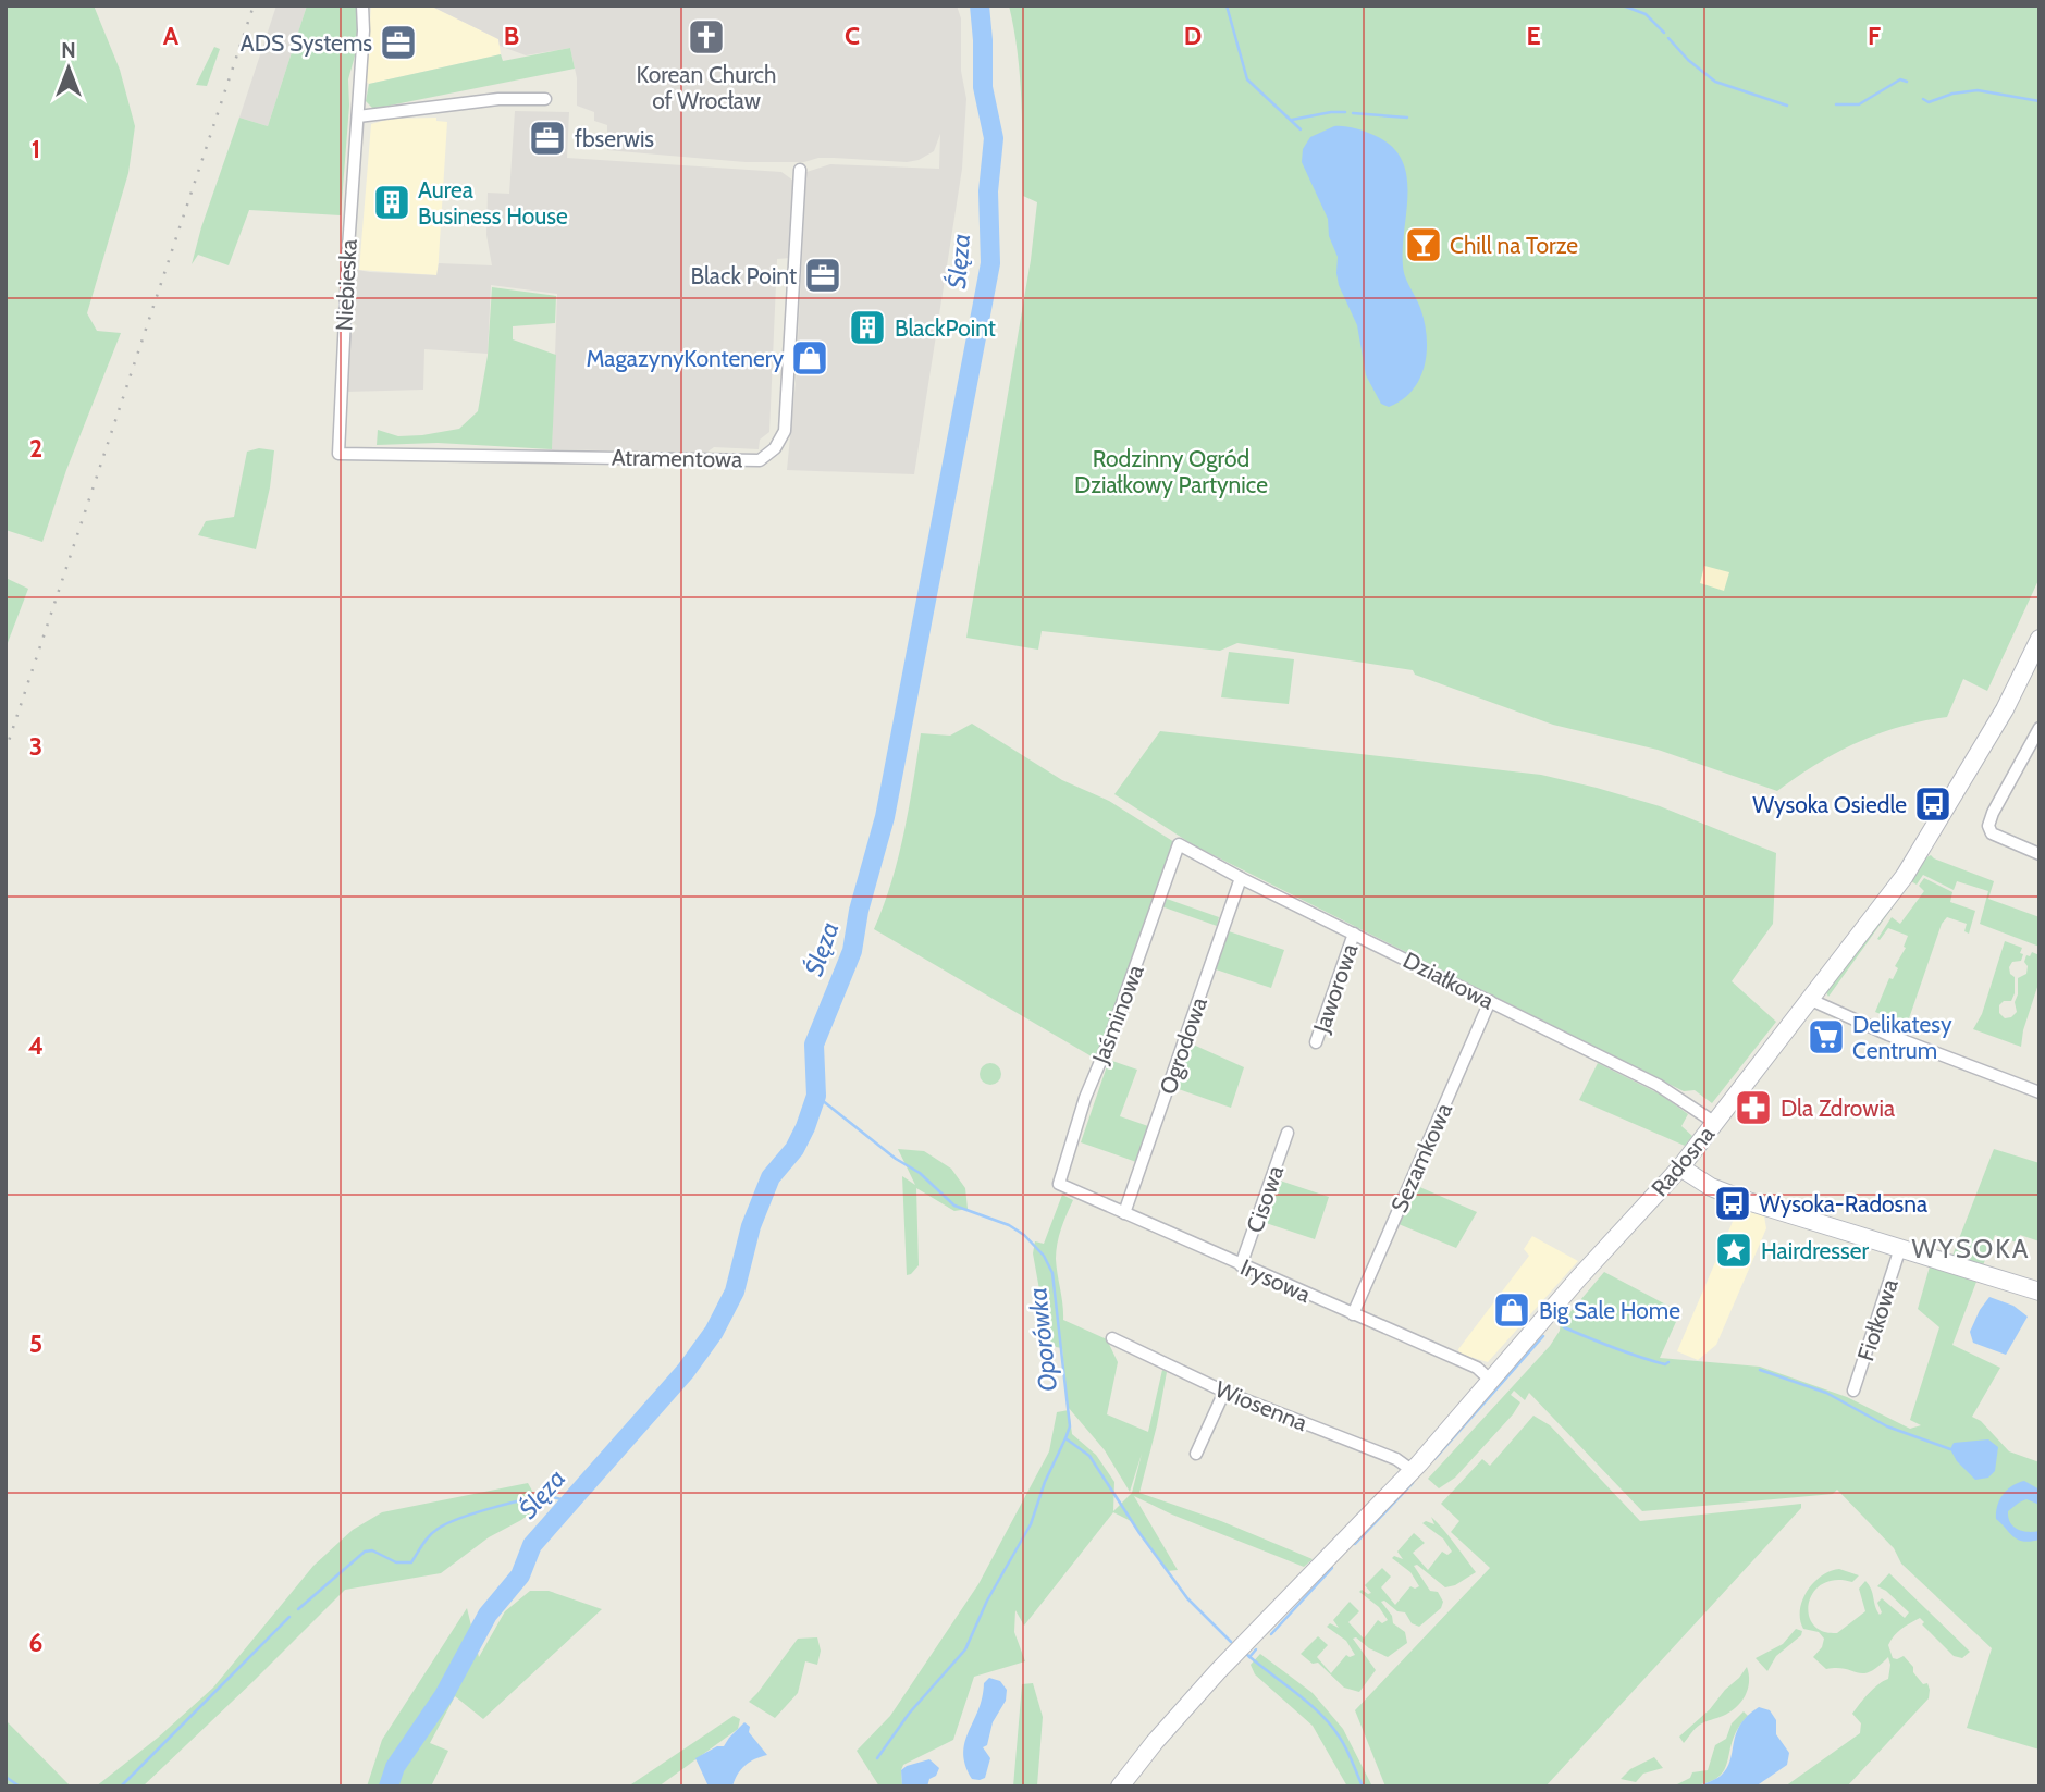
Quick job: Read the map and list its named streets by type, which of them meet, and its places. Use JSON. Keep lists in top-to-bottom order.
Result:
{
  "streets": {
    "street": [
      "Niebieska",
      "Atramentowa",
      "Działkowa",
      "Jaworowa",
      "Jaśminowa",
      "Ogrodowa",
      "Sezamkowa",
      "Radosna",
      "Cisowa",
      "Irysowa",
      "Fiołkowa",
      "Wiosenna"
    ]
  },
  "crossings": [
    ["Niebieska", "Atramentowa"],
    ["Działkowa", "Jaworowa"],
    ["Działkowa", "Jaśminowa"],
    ["Działkowa", "Ogrodowa"],
    ["Działkowa", "Sezamkowa"],
    ["Działkowa", "Radosna"],
    ["Jaśminowa", "Irysowa"],
    ["Ogrodowa", "Irysowa"],
    ["Sezamkowa", "Irysowa"],
    ["Radosna", "Irysowa"],
    ["Radosna", "Wiosenna"],
    ["Cisowa", "Irysowa"]
  ],
  "districts": ["WYSOKA"],
  "water": ["Ślęza", "Oporówka"],
  "parks": ["Rodzinny Ogród Działkowy Partynice"],
  "places": {
    "church": ["Korean Church of Wrocław"],
    "office": ["ADS Systems", "fbserwis", "Black Point"],
    "building": ["Aurea Business House", "BlackPoint"],
    "bar": ["Chill na Torze"],
    "shop": ["MagazynyKontenery", "Big Sale Home"],
    "bus stop": ["Wysoka Osiedle", "Wysoka-Radosna"],
    "supermarket": ["Delikatesy Centrum"],
    "pharmacy": ["Dla Zdrowia"],
    "place": ["Hairdresser"]
  },
  "north": "top",
  "grid": {
    "columns": [
      "A",
      "B",
      "C",
      "D",
      "E",
      "F"
    ],
    "rows": [
      "1",
      "2",
      "3",
      "4",
      "5",
      "6"
    ]
  }
}
